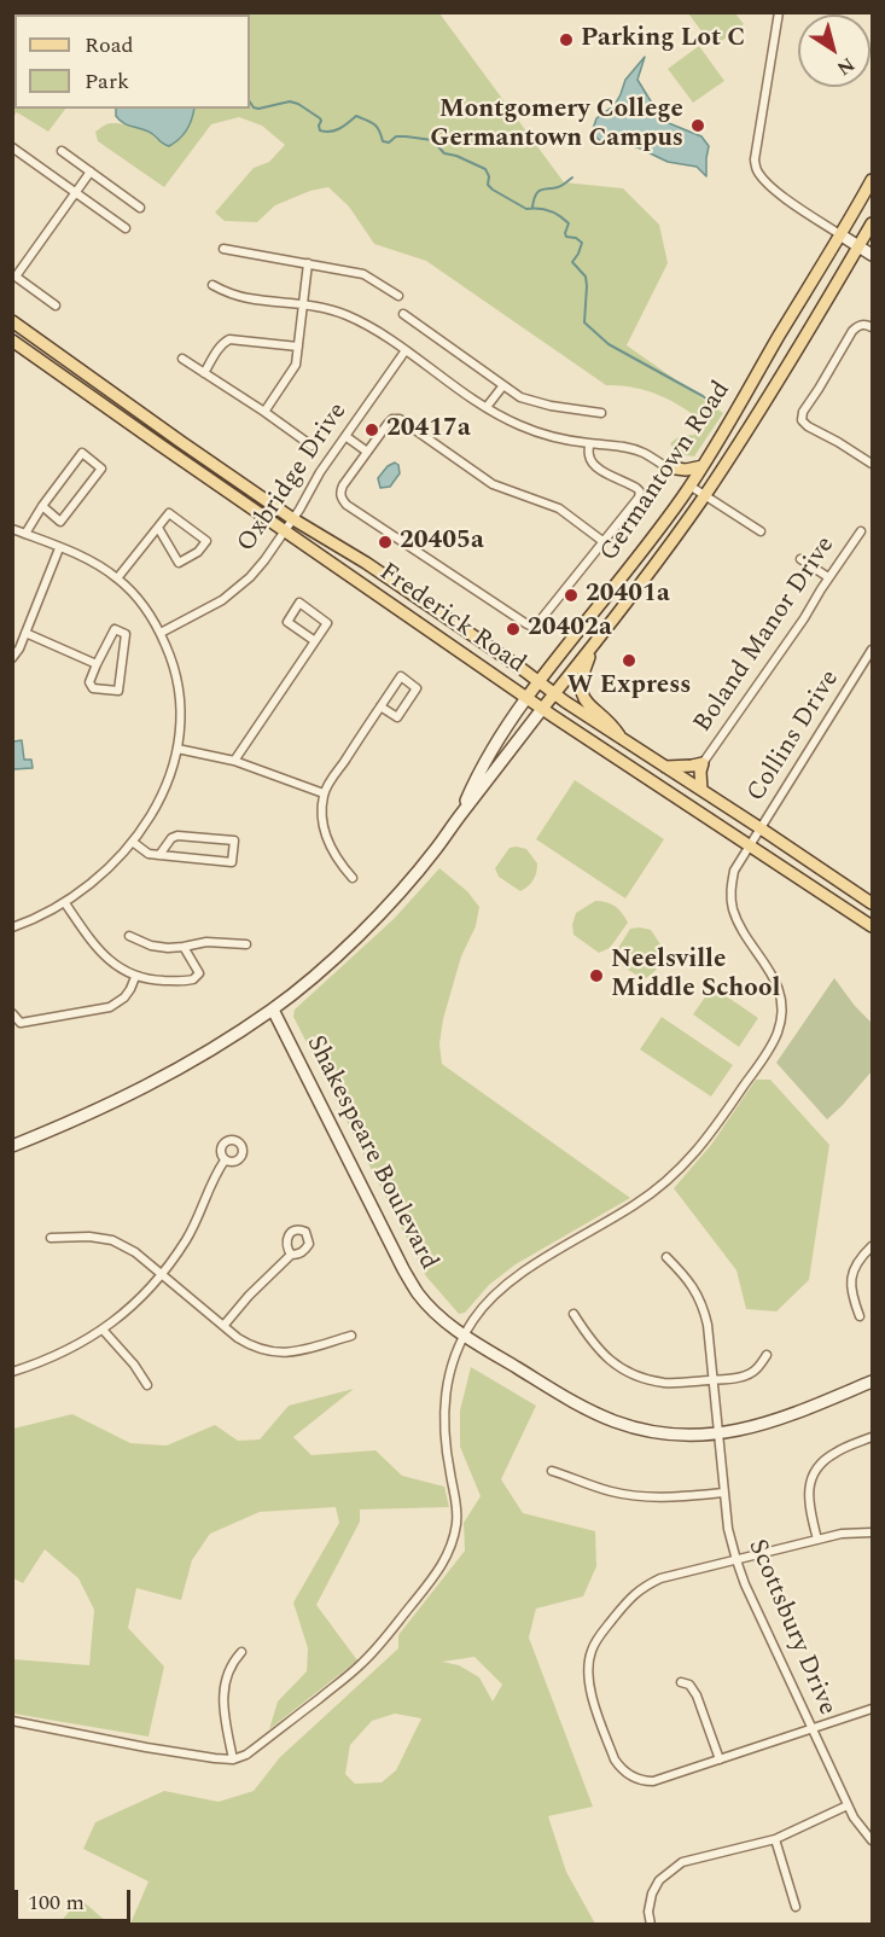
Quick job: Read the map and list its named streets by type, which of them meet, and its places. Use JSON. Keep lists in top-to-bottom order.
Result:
{
  "streets": {
    "main road": ["Germantown Road", "Frederick Road"],
    "street": [
      "Oxbridge Drive",
      "Boland Manor Drive",
      "Collins Drive",
      "Shakespeare Boulevard",
      "Scottsbury Drive"
    ]
  },
  "crossings": [
    ["Germantown Road", "Frederick Road"],
    ["Germantown Road", "Shakespeare Boulevard"],
    ["Oxbridge Drive", "Frederick Road"],
    ["Frederick Road", "Collins Drive"],
    ["Collins Drive", "Shakespeare Boulevard"],
    ["Shakespeare Boulevard", "Scottsbury Drive"]
  ],
  "places": [
    "Parking Lot C",
    "Montgomery College Germantown Campus",
    "20417a",
    "20405a",
    "20401a",
    "20402a",
    "W Express",
    "Neelsville Middle School"
  ],
  "legend": ["Road", "Park"],
  "scale_bar": "100 m",
  "north": "bottom right"
}
